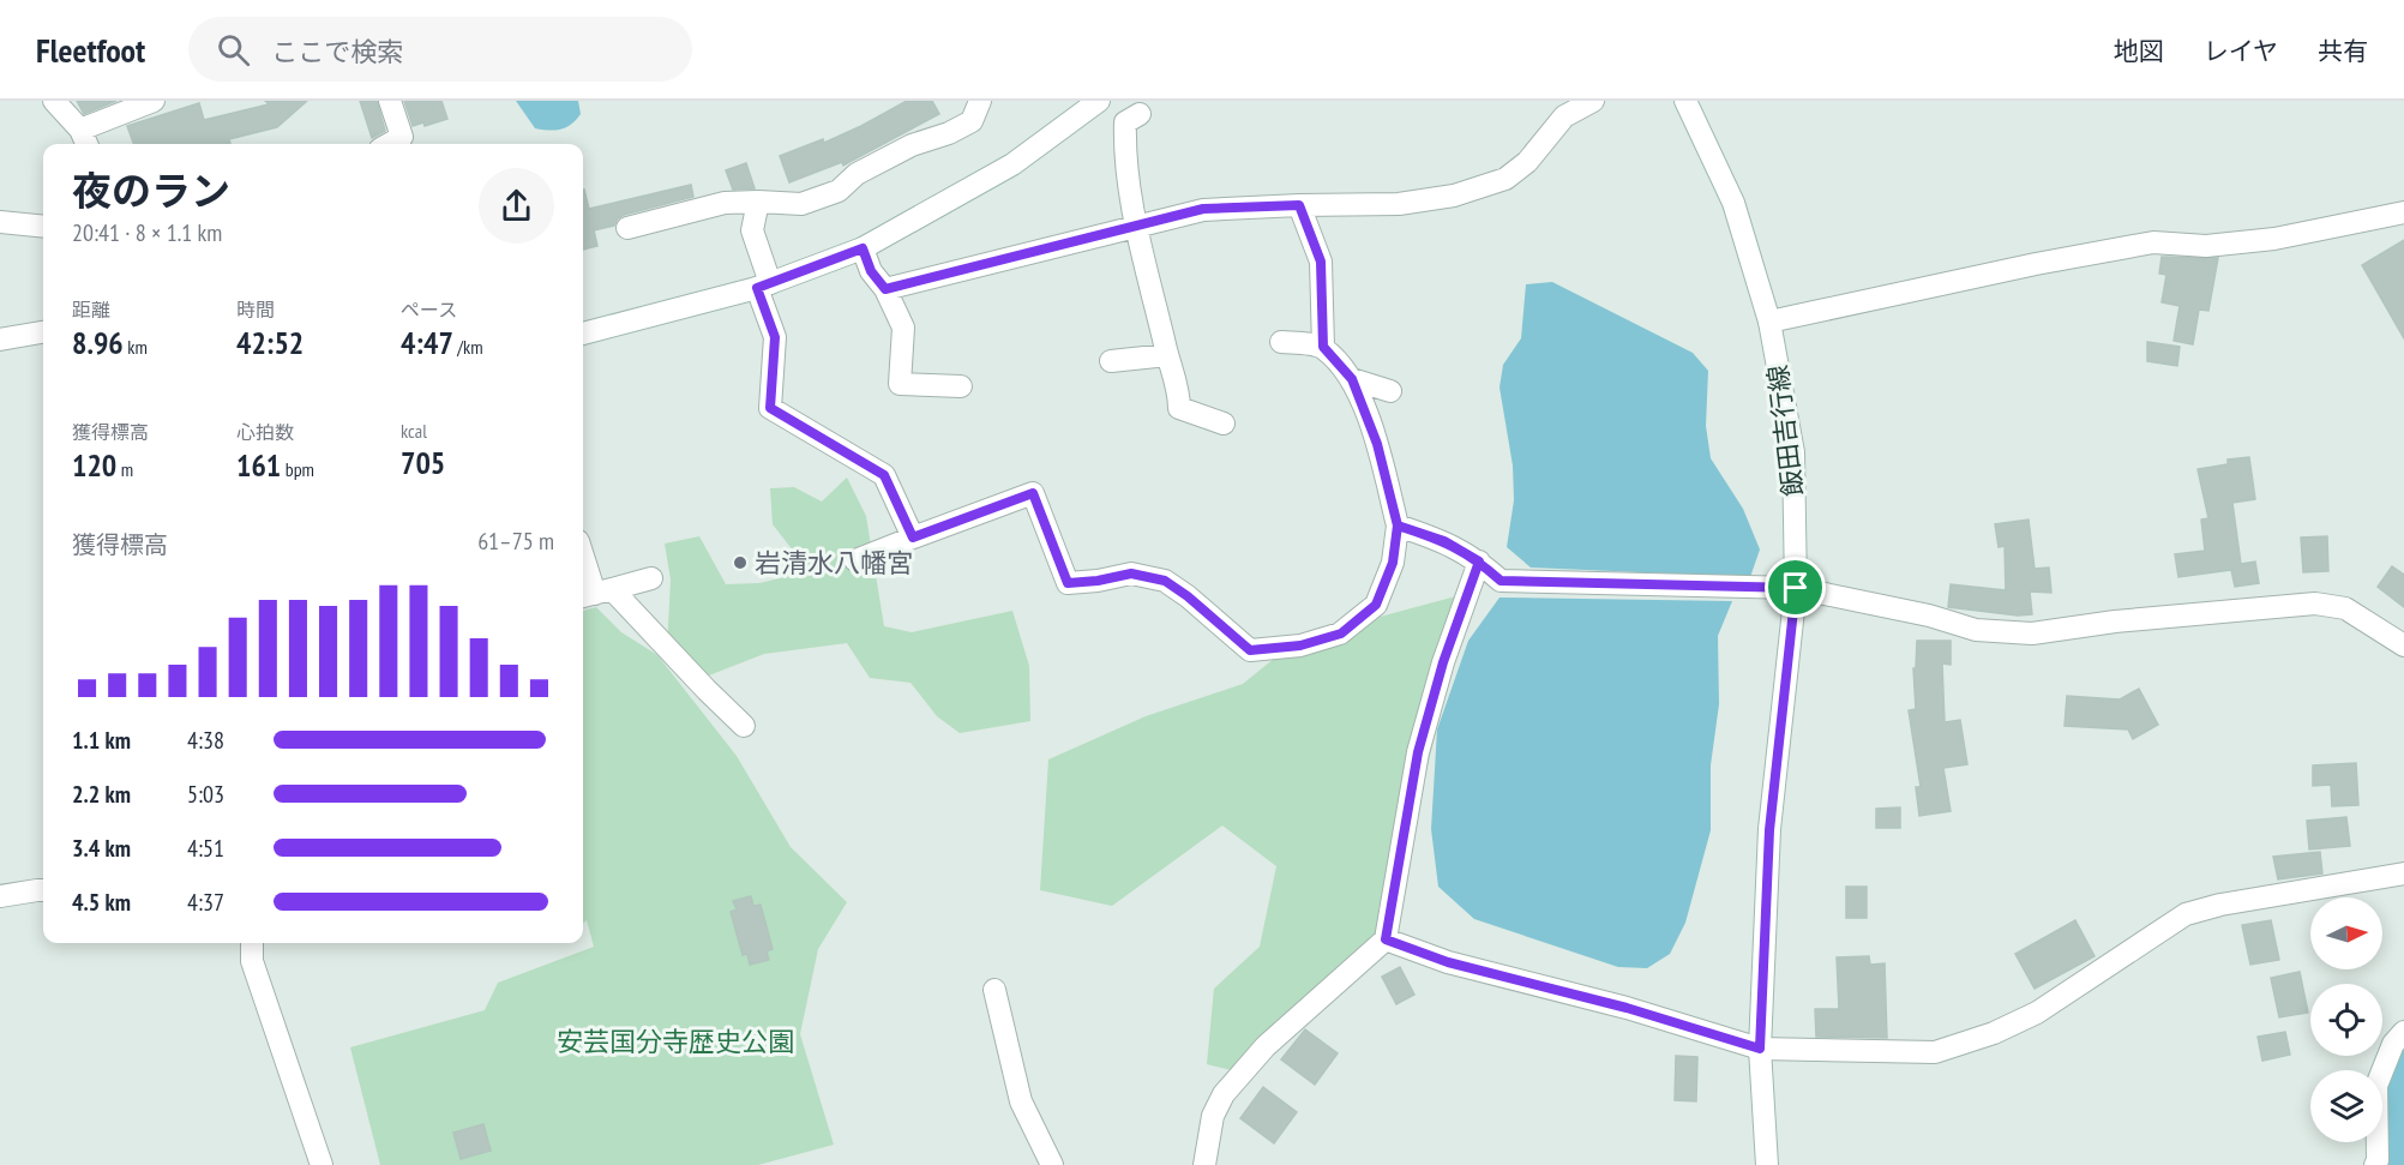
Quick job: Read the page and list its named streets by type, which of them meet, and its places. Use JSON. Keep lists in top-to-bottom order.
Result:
{
  "streets": {
    "street": ["飯田吉行線"]
  },
  "parks": ["安芸国分寺歴史公園"],
  "places": ["岩清水八幡宮"],
  "north": "right",
  "page": {
    "header": "Fleetfoot",
    "search": "ここで検索",
    "nav": ["地図", "レイヤ", "共有"],
    "heading": ["夜のラン", "20:41 · 8 × 1.1 km"],
    "stats": [
      ["距離", "8.96 km"],
      ["時間", "42:52"],
      ["ペース", "4:47 /km"],
      ["獲得標高", "120 m"],
      ["心拍数", "161 bpm"],
      ["kcal", "705"]
    ],
    "chart": ["獲得標高", "61–75 m"],
    "list": [
      {
        "name": "1.1 km",
        "note": "4:38"
      },
      {
        "name": "2.2 km",
        "note": "5:03"
      },
      {
        "name": "3.4 km",
        "note": "4:51"
      },
      {
        "name": "4.5 km",
        "note": "4:37"
      }
    ]
  }
}
